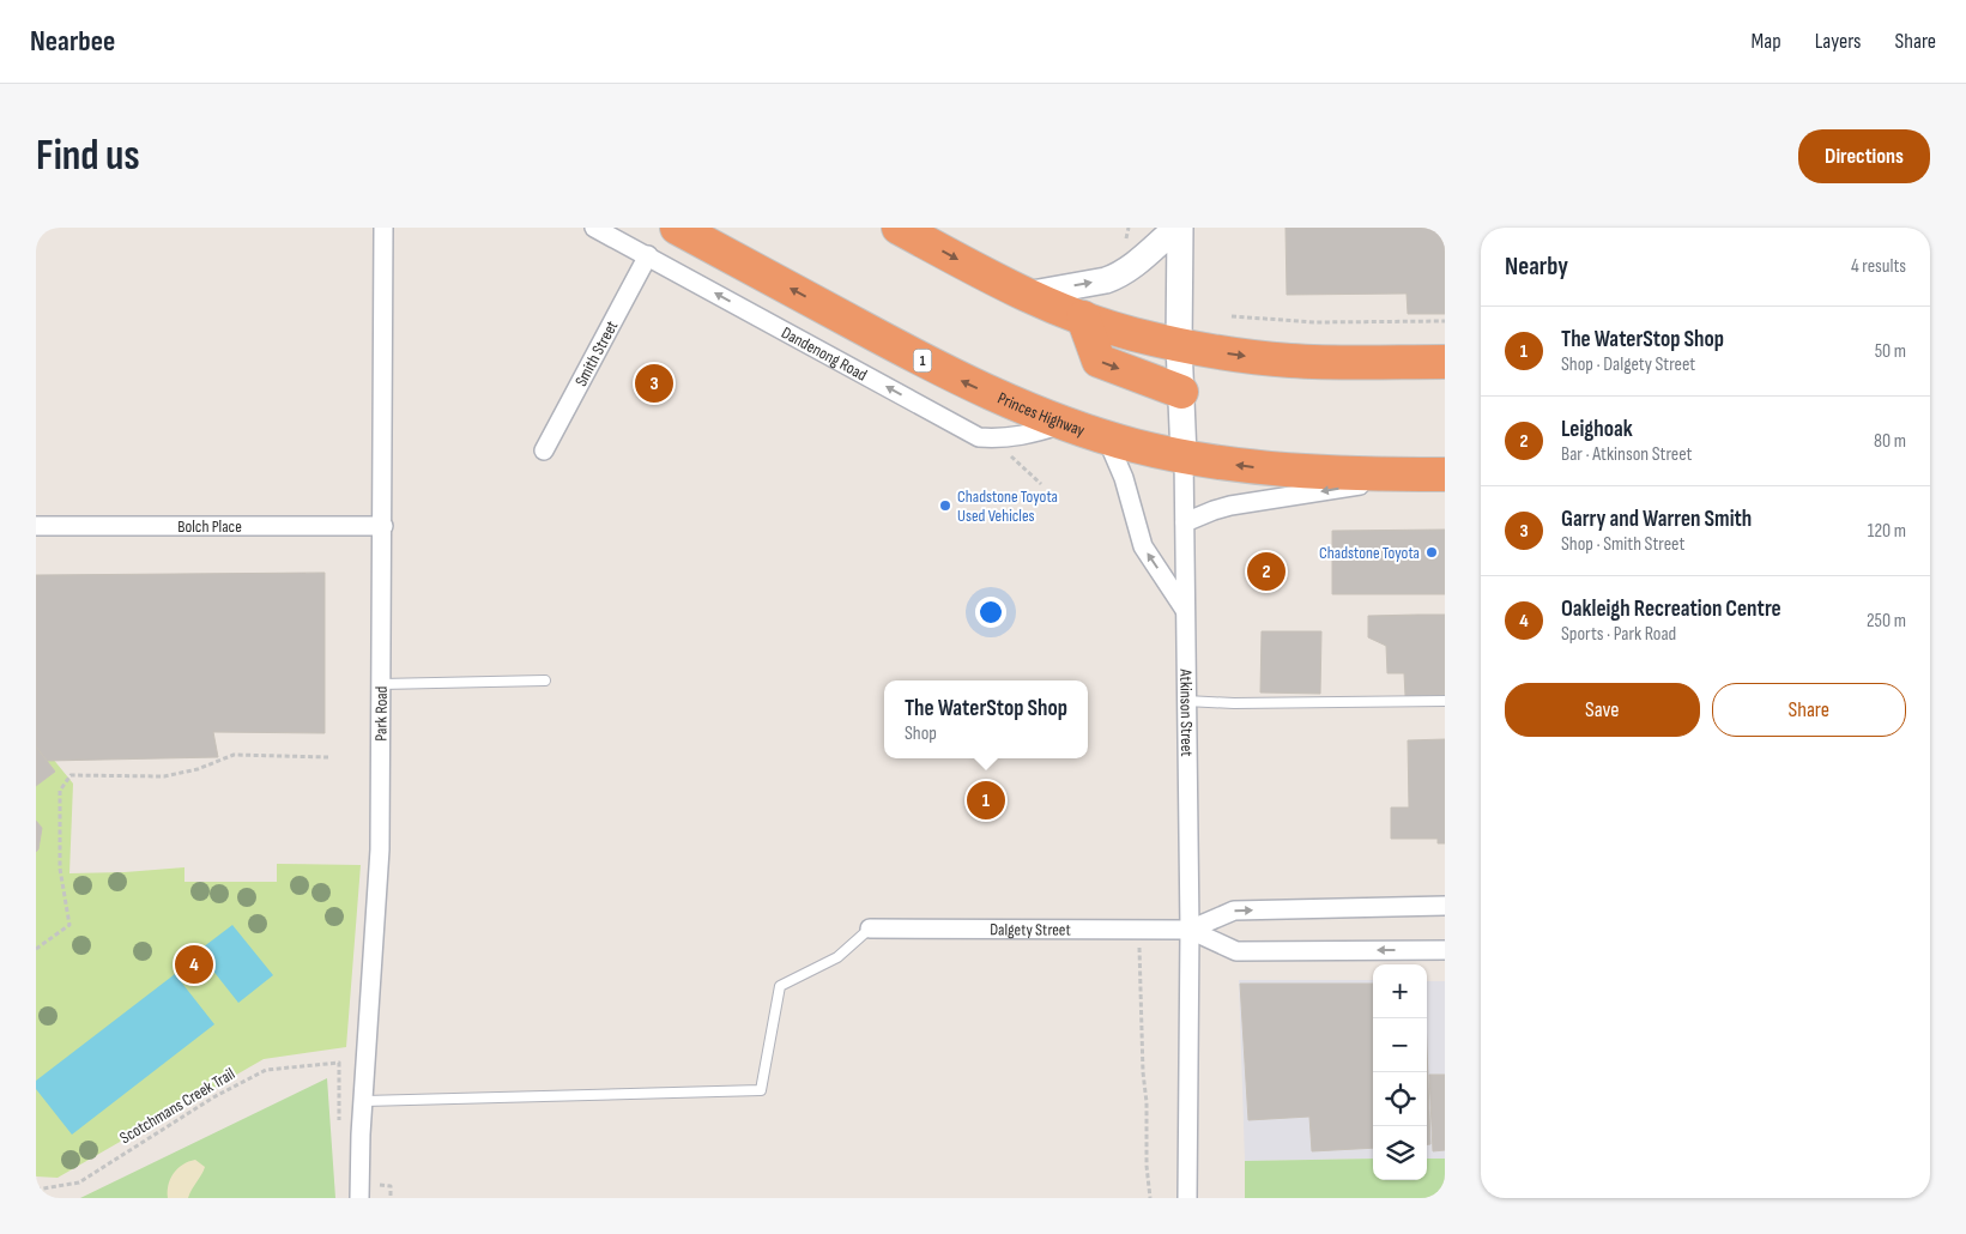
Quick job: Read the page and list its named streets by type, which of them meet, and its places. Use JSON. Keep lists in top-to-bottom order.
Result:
{
  "streets": {
    "highway": ["1", "Princes Highway"],
    "street": [
      "Dandenong Road",
      "Smith Street",
      "Bolch Place",
      "Park Road",
      "Atkinson Street",
      "Dalgety Street"
    ],
    "path": ["Scotchmans Creek Trail"]
  },
  "crossings": [
    ["Dandenong Road", "Smith Street"],
    ["Dandenong Road", "Princes Highway"],
    ["Princes Highway", "Atkinson Street"],
    ["Bolch Place", "Park Road"],
    ["Atkinson Street", "Dalgety Street"]
  ],
  "one_way": ["Dandenong Road"],
  "places": ["Chadstone Toyota Used Vehicles", "Chadstone Toyota"],
  "page": {
    "header": "Nearbee",
    "nav": ["Map", "Layers", "Share"],
    "buttons": [
      "Directions",
      ["Save", "Share"]
    ],
    "title": "Find us",
    "heading": ["Nearby", "4 results"],
    "list": [
      {
        "mark": "1",
        "name": "The WaterStop Shop",
        "note": "Shop · Dalgety Street",
        "value": "50 m"
      },
      {
        "mark": "2",
        "name": "Leighoak",
        "note": "Bar · Atkinson Street",
        "value": "80 m"
      },
      {
        "mark": "3",
        "name": "Garry and Warren Smith",
        "note": "Shop · Smith Street",
        "value": "120 m"
      },
      {
        "mark": "4",
        "name": "Oakleigh Recreation Centre",
        "note": "Sports · Park Road",
        "value": "250 m"
      }
    ],
    "pins": [
      "3",
      "2",
      "1",
      "4"
    ],
    "popup": ["The WaterStop Shop", "Shop"],
    "map_buttons": ["+", "−"]
  }
}
